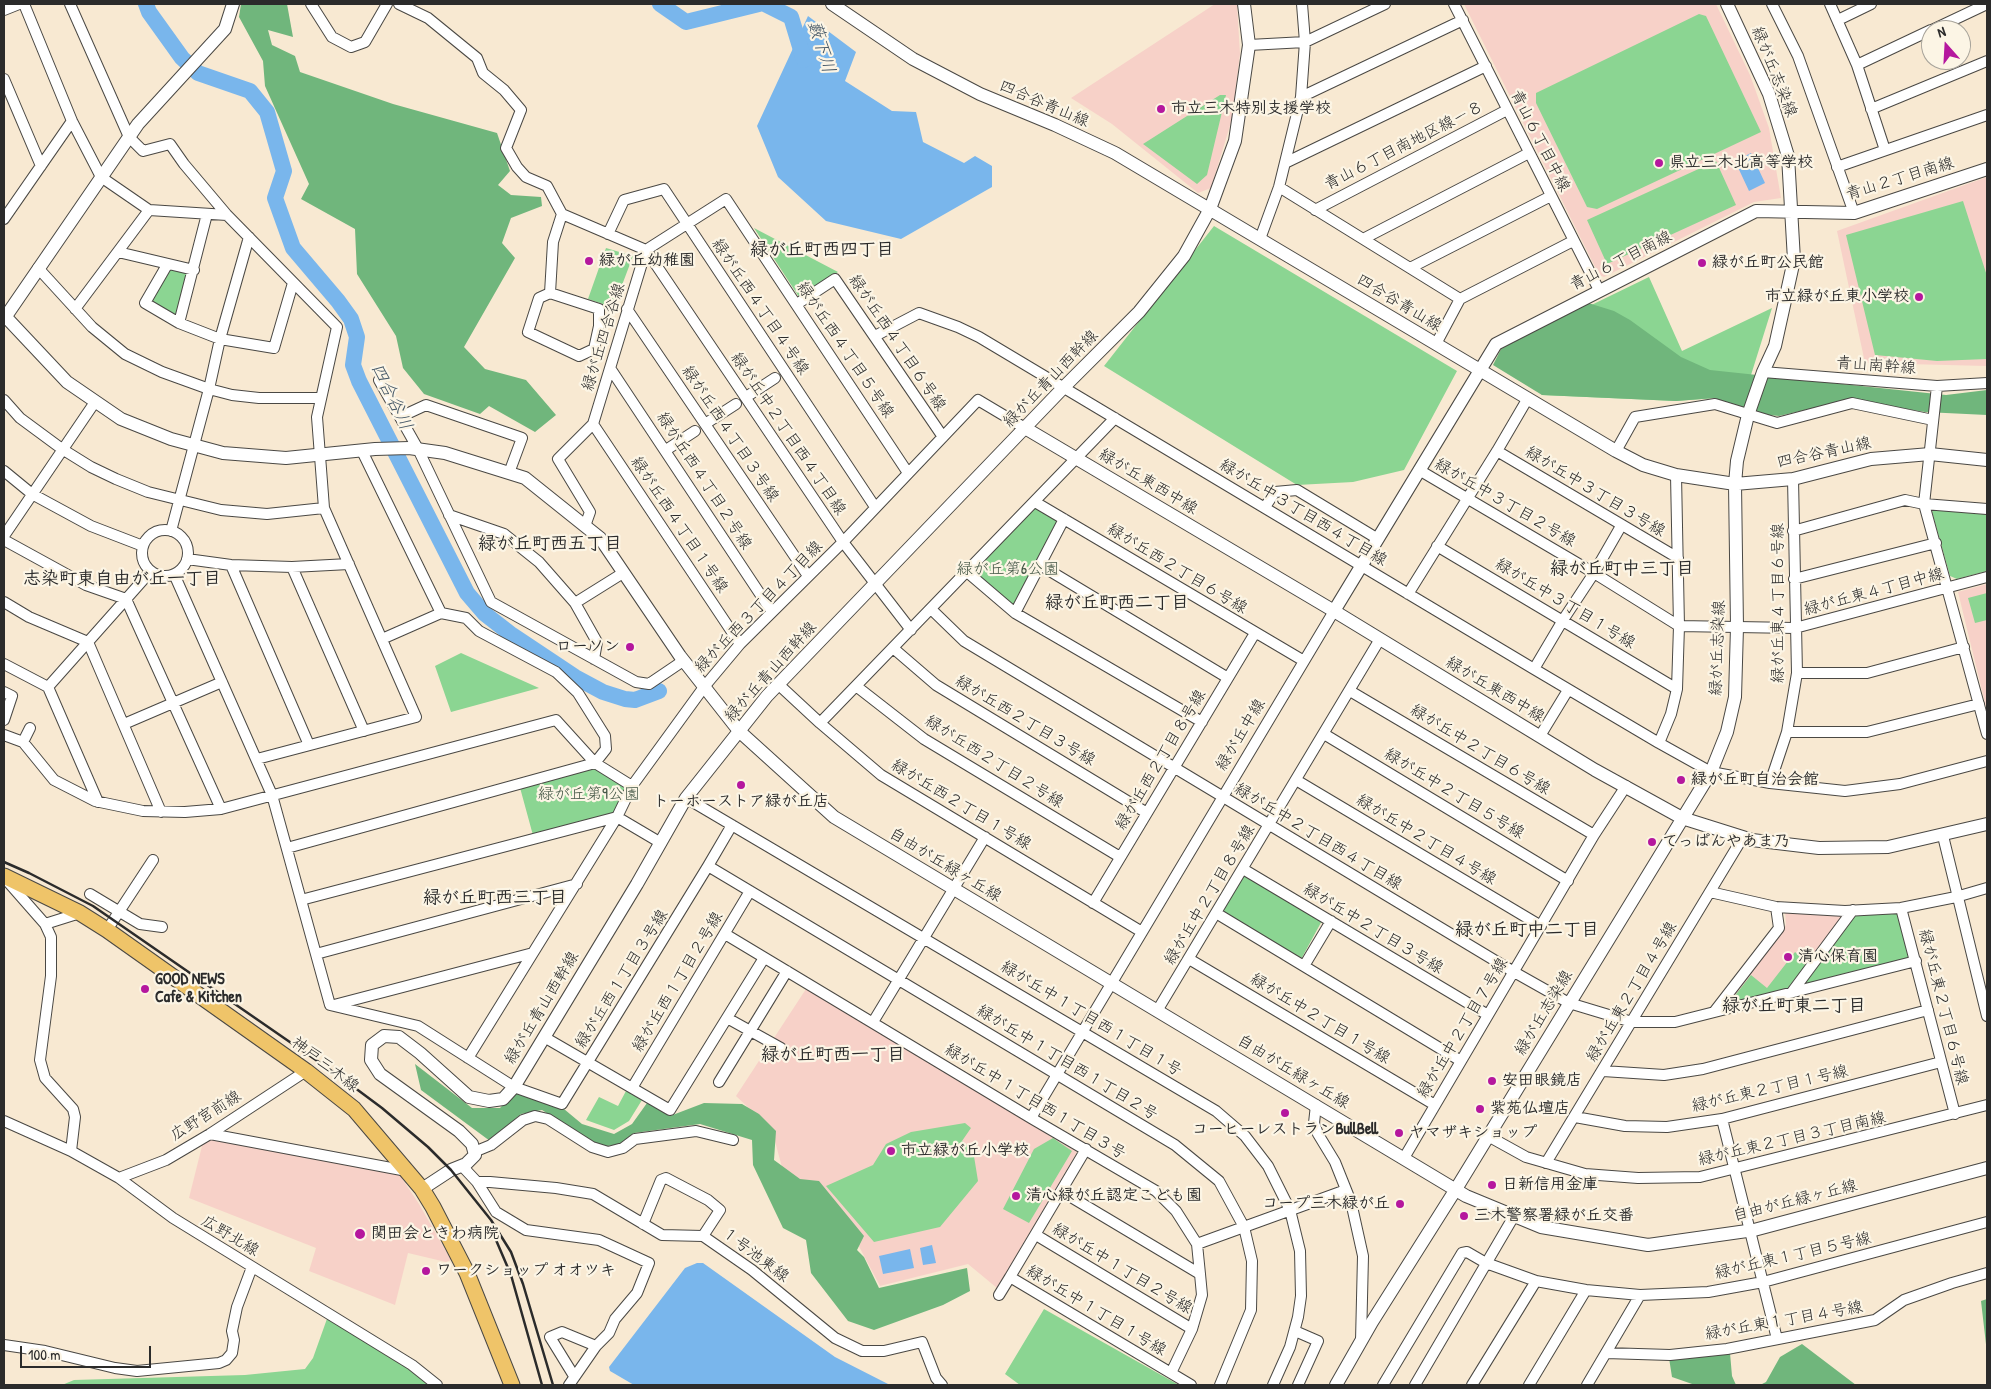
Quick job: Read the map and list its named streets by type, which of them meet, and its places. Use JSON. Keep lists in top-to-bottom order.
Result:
{
  "streets": {
    "main road": ["神戸三木線"],
    "street": [
      "緑が丘志染線",
      "四合谷青山線",
      "青山６丁目中線",
      "青山６丁目南地区線ー８",
      "青山２丁目南線",
      "青山６丁目南線",
      "緑が丘西４丁目４号線",
      "緑が丘四合谷線",
      "緑が丘西４丁目６号線",
      "緑が丘西４丁目５号線",
      "青山南幹線",
      "緑が丘青山西幹線",
      "緑が丘西４丁目３号線",
      "緑が丘中２丁目西４丁目線",
      "緑が丘西４丁目２号線",
      "緑が丘東西中線",
      "緑が丘中３丁目３号線",
      "緑が丘中３丁目２号線",
      "緑が丘中３丁目西４丁目線",
      "緑が丘西４丁目１号線",
      "緑が丘西２丁目６号線",
      "緑が丘東４丁目中線",
      "緑が丘東４丁目６号線",
      "緑が丘中３丁目１号線",
      "緑が丘西３丁目４丁目線",
      "緑が丘西２丁目３号線",
      "緑が丘中線",
      "緑が丘中２丁目６号線",
      "緑が丘西２丁目８号線",
      "緑が丘西２丁目２号線",
      "緑が丘中２丁目５号線",
      "緑が丘西２丁目１号線",
      "緑が丘中２丁目４号線",
      "自由が丘緑ヶ丘線",
      "緑が丘中２丁目８号線",
      "緑が丘中２丁目３号線",
      "緑が丘西１丁目３号線",
      "緑が丘西１丁目２号線",
      "緑が丘東２丁目４号線",
      "緑が丘東２丁目６号線",
      "緑が丘中１丁目西１丁目１号",
      "緑が丘中２丁目１号線",
      "緑が丘中２丁目７号線",
      "緑が丘中１丁目西１丁目２号",
      "緑が丘東２丁目１号線",
      "緑が丘中１丁目西１丁目３号",
      "広野宮前線",
      "緑が丘東２丁目３丁目南線",
      "広野北線",
      "１号池東線",
      "緑が丘東１丁目５号線",
      "緑が丘中１丁目２号線",
      "緑が丘中１丁目１号線",
      "緑が丘東１丁目４号線"
    ]
  },
  "crossings": [
    ["緑が丘志染線", "四合谷青山線"],
    ["緑が丘志染線", "青山２丁目南線"],
    ["緑が丘志染線", "青山６丁目南線"],
    ["緑が丘志染線", "青山南幹線"],
    ["緑が丘志染線", "緑が丘中２丁目西４丁目線"],
    ["緑が丘志染線", "緑が丘東西中線"],
    ["緑が丘志染線", "緑が丘中３丁目西４丁目線"],
    ["緑が丘志染線", "緑が丘東４丁目中線"],
    ["緑が丘志染線", "自由が丘緑ヶ丘線"],
    ["緑が丘志染線", "緑が丘東２丁目３丁目南線"],
    ["四合谷青山線", "青山６丁目南線"],
    ["四合谷青山線", "緑が丘青山西幹線"],
    ["四合谷青山線", "緑が丘東４丁目６号線"],
    ["四合谷青山線", "緑が丘中線"],
    ["青山６丁目中線", "青山６丁目南地区線ー８"],
    ["青山６丁目中線", "青山６丁目南線"],
    ["青山２丁目南線", "青山６丁目南線"],
    ["青山６丁目南線", "緑が丘中線"],
    ["緑が丘西４丁目４号線", "緑が丘西４丁目５号線"],
    ["緑が丘西４丁目４号線", "緑が丘西３丁目４丁目線"],
    ["緑が丘四合谷線", "緑が丘西４丁目５号線"],
    ["緑が丘四合谷線", "緑が丘西４丁目３号線"],
    ["緑が丘四合谷線", "緑が丘中２丁目西４丁目線"],
    ["緑が丘四合谷線", "緑が丘西４丁目２号線"],
    ["緑が丘四合谷線", "緑が丘西４丁目１号線"],
    ["緑が丘四合谷線", "自由が丘緑ヶ丘線"],
    ["緑が丘西４丁目６号線", "緑が丘西４丁目５号線"],
    ["緑が丘西４丁目６号線", "緑が丘中３丁目西４丁目線"],
    ["緑が丘西４丁目６号線", "緑が丘西３丁目４丁目線"],
    ["緑が丘西４丁目５号線", "緑が丘中２丁目西４丁目線"],
    ["緑が丘西４丁目５号線", "緑が丘西３丁目４丁目線"],
    ["緑が丘青山西幹線", "緑が丘中２丁目西４丁目線"],
    ["緑が丘青山西幹線", "緑が丘東西中線"],
    ["緑が丘青山西幹線", "緑が丘中３丁目西４丁目線"],
    ["緑が丘青山西幹線", "緑が丘西３丁目４丁目線"],
    ["緑が丘青山西幹線", "緑が丘西２丁目１号線"],
    ["緑が丘青山西幹線", "自由が丘緑ヶ丘線"],
    ["緑が丘青山西幹線", "緑が丘西１丁目３号線"],
    ["緑が丘青山西幹線", "緑が丘中１丁目西１丁目１号"],
    ["緑が丘西４丁目３号線", "緑が丘西３丁目４丁目線"],
    ["緑が丘中２丁目西４丁目線", "緑が丘西３丁目４丁目線"],
    ["緑が丘中２丁目西４丁目線", "緑が丘中線"],
    ["緑が丘中２丁目西４丁目線", "緑が丘西２丁目８号線"],
    ["緑が丘中２丁目西４丁目線", "緑が丘中２丁目８号線"],
    ["緑が丘中２丁目西４丁目線", "緑が丘東２丁目４号線"],
    ["緑が丘中２丁目西４丁目線", "緑が丘東２丁目６号線"],
    ["緑が丘中２丁目西４丁目線", "緑が丘中２丁目７号線"],
    ["緑が丘西４丁目２号線", "緑が丘西３丁目４丁目線"],
    ["緑が丘東西中線", "緑が丘西３丁目４丁目線"],
    ["緑が丘東西中線", "緑が丘中線"],
    ["緑が丘東西中線", "緑が丘中２丁目８号線"],
    ["緑が丘東西中線", "緑が丘東２丁目４号線"],
    ["緑が丘東西中線", "緑が丘中２丁目７号線"],
    ["緑が丘中３丁目２号線", "緑が丘中線"],
    ["緑が丘中３丁目西４丁目線", "緑が丘東４丁目６号線"],
    ["緑が丘中３丁目西４丁目線", "緑が丘中線"],
    ["緑が丘西４丁目１号線", "緑が丘西３丁目４丁目線"],
    ["緑が丘西２丁目６号線", "緑が丘中線"],
    ["緑が丘西２丁目６号線", "緑が丘西２丁目８号線"],
    ["緑が丘東４丁目中線", "緑が丘東４丁目６号線"],
    ["緑が丘西３丁目４丁目線", "自由が丘緑ヶ丘線"],
    ["緑が丘西２丁目３号線", "緑が丘西２丁目８号線"],
    ["緑が丘中線", "緑が丘西２丁目１号線"],
    ["緑が丘中線", "自由が丘緑ヶ丘線"],
    ["緑が丘中線", "緑が丘中１丁目西１丁目１号"],
    ["緑が丘中線", "緑が丘中１丁目西１丁目２号"],
    ["緑が丘中線", "緑が丘中１丁目西１丁目３号"],
    ["緑が丘中２丁目６号線", "緑が丘中２丁目８号線"],
    ["緑が丘中２丁目６号線", "緑が丘中２丁目７号線"],
    ["緑が丘西２丁目８号線", "緑が丘西２丁目２号線"],
    ["緑が丘西２丁目８号線", "緑が丘西２丁目１号線"],
    ["緑が丘中２丁目５号線", "緑が丘中２丁目８号線"],
    ["緑が丘中２丁目５号線", "緑が丘中２丁目７号線"],
    ["緑が丘中２丁目４号線", "緑が丘中２丁目８号線"],
    ["緑が丘中２丁目４号線", "緑が丘中２丁目７号線"],
    ["自由が丘緑ヶ丘線", "緑が丘中２丁目８号線"],
    ["自由が丘緑ヶ丘線", "緑が丘中２丁目７号線"],
    ["緑が丘中２丁目８号線", "緑が丘中２丁目３号線"],
    ["緑が丘中２丁目８号線", "緑が丘中２丁目１号線"],
    ["緑が丘中２丁目３号線", "緑が丘中２丁目７号線"],
    ["緑が丘西１丁目３号線", "緑が丘中１丁目西１丁目１号"],
    ["緑が丘西１丁目３号線", "緑が丘中１丁目西１丁目２号"],
    ["緑が丘西１丁目２号線", "緑が丘中１丁目西１丁目２号"],
    ["緑が丘西１丁目２号線", "緑が丘中１丁目西１丁目３号"],
    ["緑が丘東２丁目４号線", "緑が丘東２丁目１号線"],
    ["緑が丘東２丁目４号線", "緑が丘東２丁目３丁目南線"],
    ["緑が丘東２丁目６号線", "緑が丘東２丁目１号線"],
    ["緑が丘東２丁目６号線", "緑が丘東２丁目３丁目南線"],
    ["緑が丘中２丁目１号線", "緑が丘中２丁目７号線"],
    ["神戸三木線", "広野宮前線"],
    ["緑が丘中１丁目西１丁目３号", "緑が丘中１丁目２号線"],
    ["緑が丘中１丁目西１丁目３号", "緑が丘中１丁目１号線"],
    ["広野宮前線", "広野北線"],
    ["緑が丘中１丁目２号線", "緑が丘中１丁目１号線"]
  ],
  "districts": [
    "緑が丘町西四丁目",
    "緑が丘町西五丁目",
    "緑が丘町中三丁目",
    "志染町東自由が丘一丁目",
    "緑が丘町西二丁目",
    "緑が丘町西三丁目",
    "緑が丘町中二丁目",
    "緑が丘町東二丁目",
    "緑が丘町西一丁目"
  ],
  "water": ["藪下川", "四合谷川"],
  "parks": ["緑が丘第6公園", "緑が丘第9公園"],
  "places": [
    "市立三木特別支援学校",
    "県立三木北高等学校",
    "緑が丘幼稚園",
    "緑が丘町公民館",
    "市立緑が丘東小学校",
    "ローソン",
    "緑が丘町自治会館",
    "トーホーストア緑が丘店",
    "てっぱんやあま乃",
    "清心保育園",
    "GOOD NEWS Cafe & Kitchen",
    "安田眼鏡店",
    "紫苑仏壇店",
    "コーヒーレストランBullBell",
    "ヤマザキショップ",
    "市立緑が丘小学校",
    "日新信用金庫",
    "清心緑が丘認定こども園",
    "コープ三木緑が丘",
    "三木警察署緑が丘交番",
    "関田会ときわ病院",
    "ワークショップ オオツキ"
  ],
  "scale_bar": "100 m",
  "north": "top"
}
